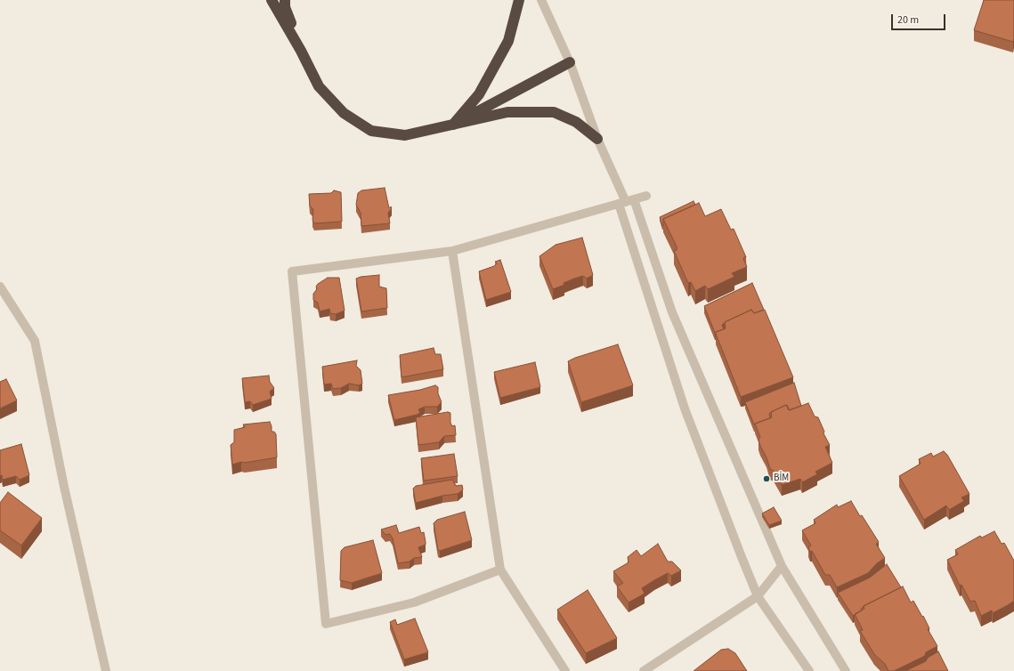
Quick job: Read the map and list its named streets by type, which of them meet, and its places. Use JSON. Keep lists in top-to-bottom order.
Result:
{
  "places": ["BİM"],
  "scale_bar": "20 m"
}
